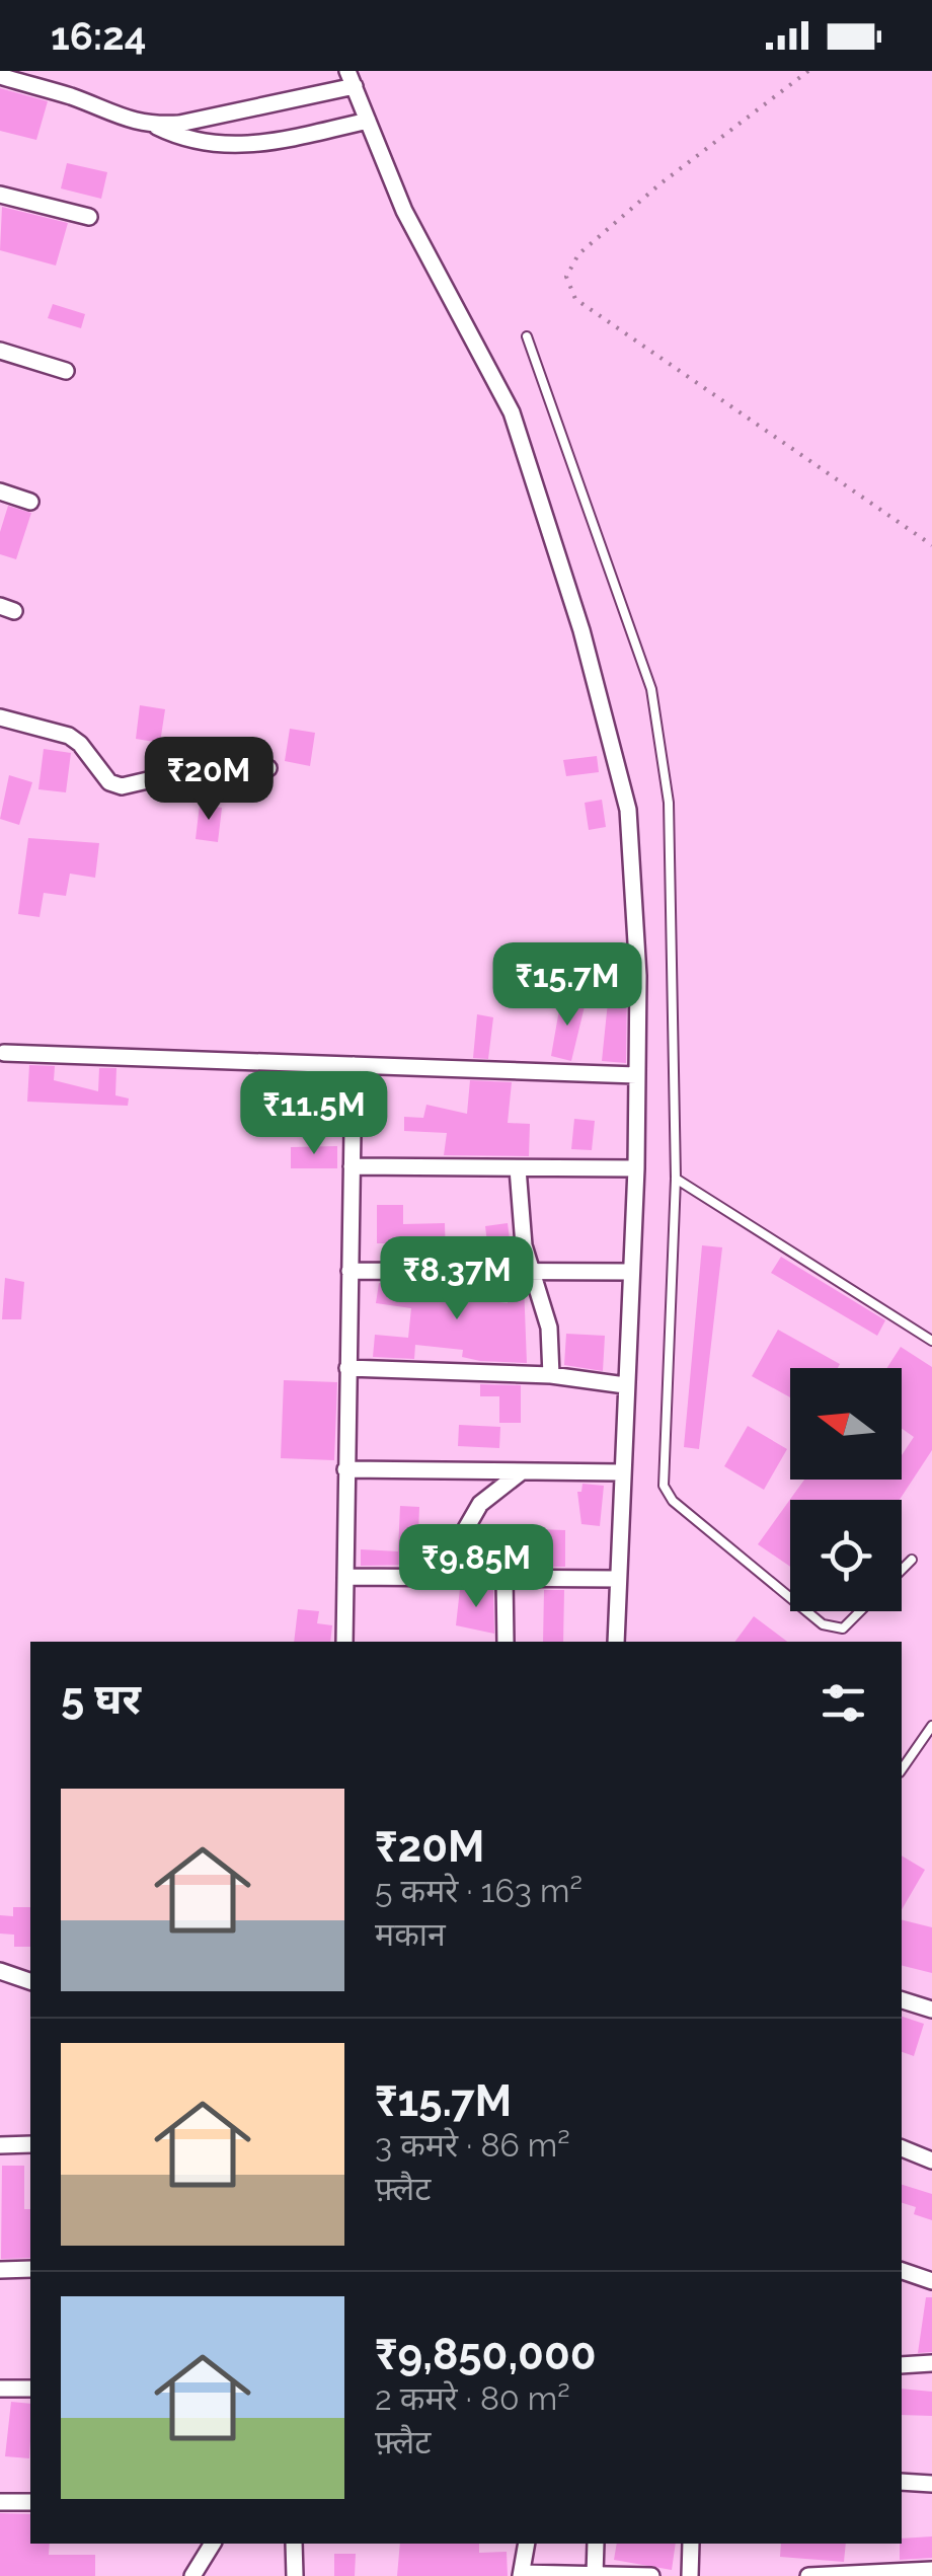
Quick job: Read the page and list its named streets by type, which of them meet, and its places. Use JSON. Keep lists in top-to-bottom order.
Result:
{
  "north": "left",
  "page": {
    "status": "16:24",
    "price": [
      "₹20M",
      "₹15.7M",
      "₹11.5M",
      "₹8.37M",
      "₹9.85M"
    ],
    "heading": "5 घर",
    "list": [
      {
        "name": "₹20M",
        "note": "5 कमरे · 163 m² · मकान"
      },
      {
        "name": "₹15.7M",
        "note": "3 कमरे · 86 m² · फ़्लैट"
      },
      {
        "name": "₹9,850,000",
        "note": "2 कमरे · 80 m² · फ़्लैट"
      }
    ]
  }
}
